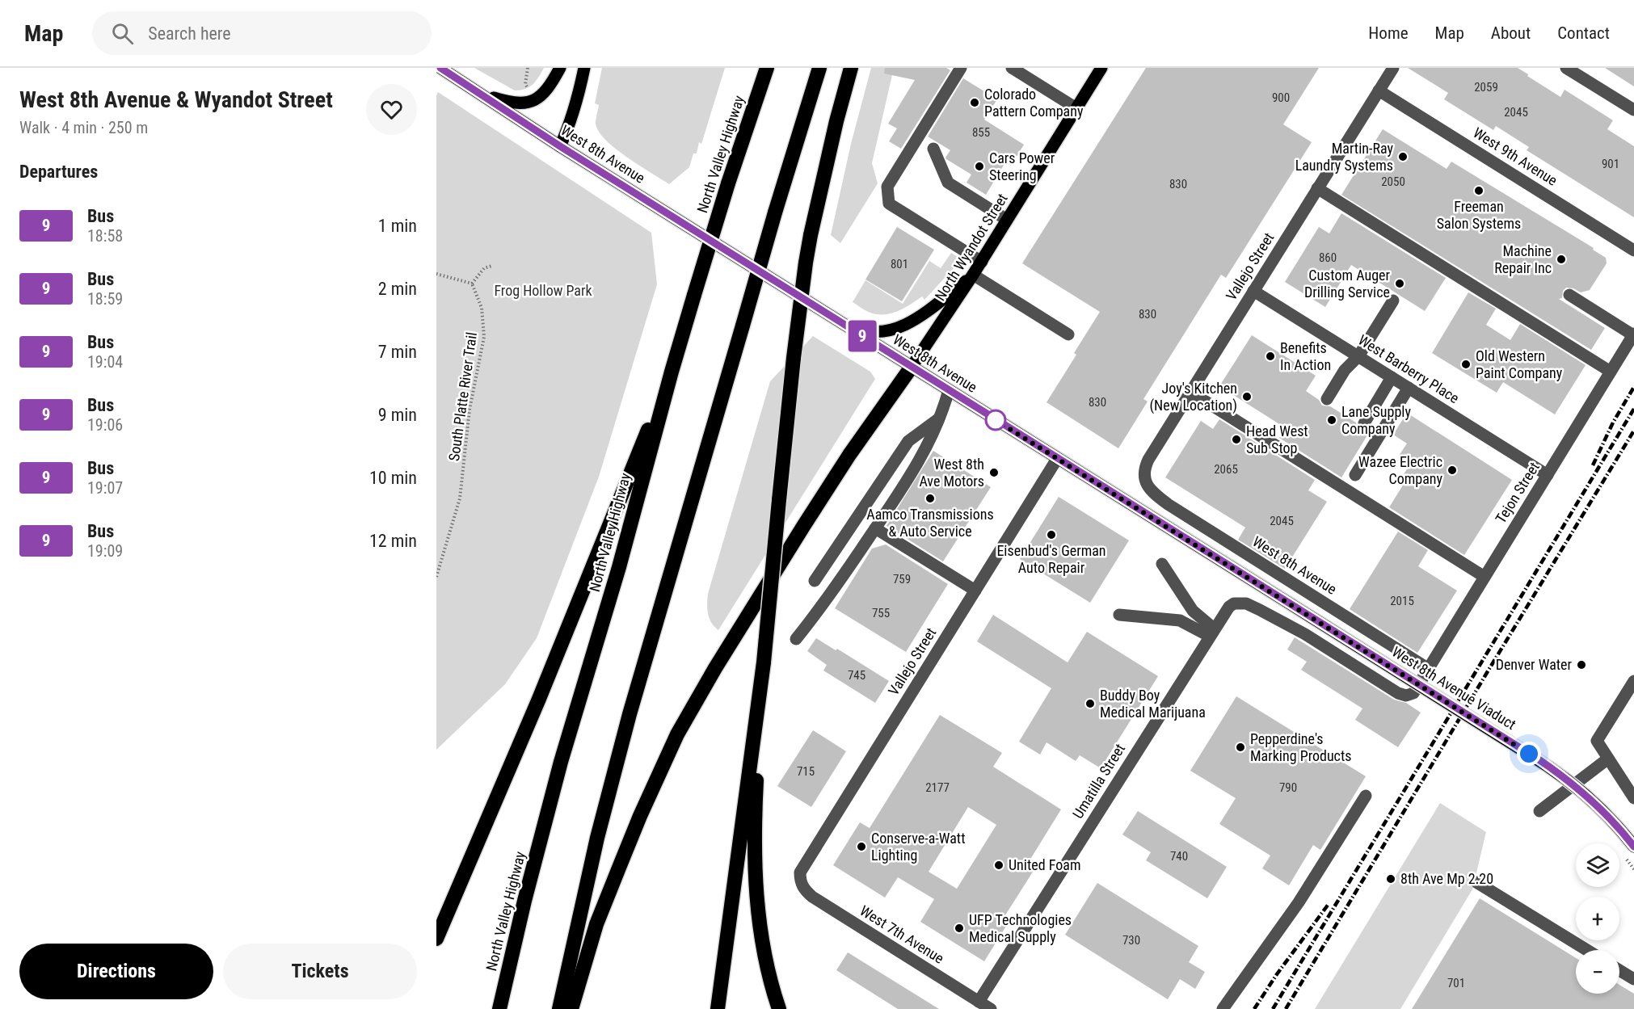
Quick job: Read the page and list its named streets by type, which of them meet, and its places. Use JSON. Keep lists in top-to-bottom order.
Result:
{
  "streets": {
    "highway": ["North Valley Highway"],
    "main road": ["West 8th Avenue", "North Wyandot Street", "West 8th Avenue Viaduct"],
    "street": [
      "West 9th Avenue",
      "Vallejo Street",
      "West Barberry Place",
      "Tejon Street",
      "Umatilla Street",
      "West 7th Avenue"
    ],
    "path": ["South Platte River Trail"]
  },
  "crossings": [
    ["West 8th Avenue", "North Wyandot Street"],
    ["West 8th Avenue", "Vallejo Street"],
    ["West 8th Avenue", "Tejon Street"],
    ["West 8th Avenue", "West 8th Avenue Viaduct"],
    ["West 9th Avenue", "Vallejo Street"],
    ["Vallejo Street", "West Barberry Place"],
    ["Vallejo Street", "West 7th Avenue"],
    ["West Barberry Place", "Tejon Street"],
    ["Tejon Street", "Umatilla Street"],
    ["Umatilla Street", "West 7th Avenue"]
  ],
  "parks": ["Frog Hollow Park"],
  "places": [
    "Colorado Pattern Company",
    "Martin-Ray Laundry Systems",
    "Cars Power Steering",
    "Freeman Salon Systems",
    "Machine Repair Inc",
    "Custom Auger Drilling Service",
    "Benefits In Action",
    "Old Western Paint Company",
    "Joy's Kitchen (New Location)",
    "Lane Supply Company",
    "Head West Sub Stop",
    "Wazee Electric Company",
    "West 8th Ave Motors",
    "Aamco Transmissions & Auto Service",
    "Eisenbud's German Auto Repair",
    "Denver Water",
    "Buddy Boy Medical Marijuana",
    "Pepperdine's Marking Products",
    "Conserve-a-Watt Lighting",
    "United Foam",
    "8th Ave Mp 2.20",
    "UFP Technologies Medical Supply"
  ],
  "lines": ["bus line 9"],
  "house_numbers": [
    "2059",
    "900",
    "2045",
    "855",
    "901",
    "2050",
    "830",
    "860",
    "801",
    "830",
    "830",
    "2065",
    "2045",
    "759",
    "2015",
    "755",
    "745",
    "715",
    "2177",
    "790",
    "740",
    "730",
    "701"
  ],
  "page": {
    "header": "Map",
    "search": "Search here",
    "nav": [
      "Home",
      "Map",
      "About",
      "Contact"
    ],
    "heading": [
      ["West 8th Avenue & Wyandot Street", "Walk · 4 min · 250 m"],
      "Departures"
    ],
    "on_map": "9",
    "list": [
      {
        "mark": "9",
        "name": "Bus",
        "note": "18:58",
        "value": "1 min"
      },
      {
        "mark": "9",
        "name": "Bus",
        "note": "18:59",
        "value": "2 min"
      },
      {
        "mark": "9",
        "name": "Bus",
        "note": "19:04",
        "value": "7 min"
      },
      {
        "mark": "9",
        "name": "Bus",
        "note": "19:06",
        "value": "9 min"
      },
      {
        "mark": "9",
        "name": "Bus",
        "note": "19:07",
        "value": "10 min"
      },
      {
        "mark": "9",
        "name": "Bus",
        "note": "19:09",
        "value": "12 min"
      }
    ],
    "map_buttons": ["+", "−"],
    "buttons": ["Directions", "Tickets"]
  }
}
